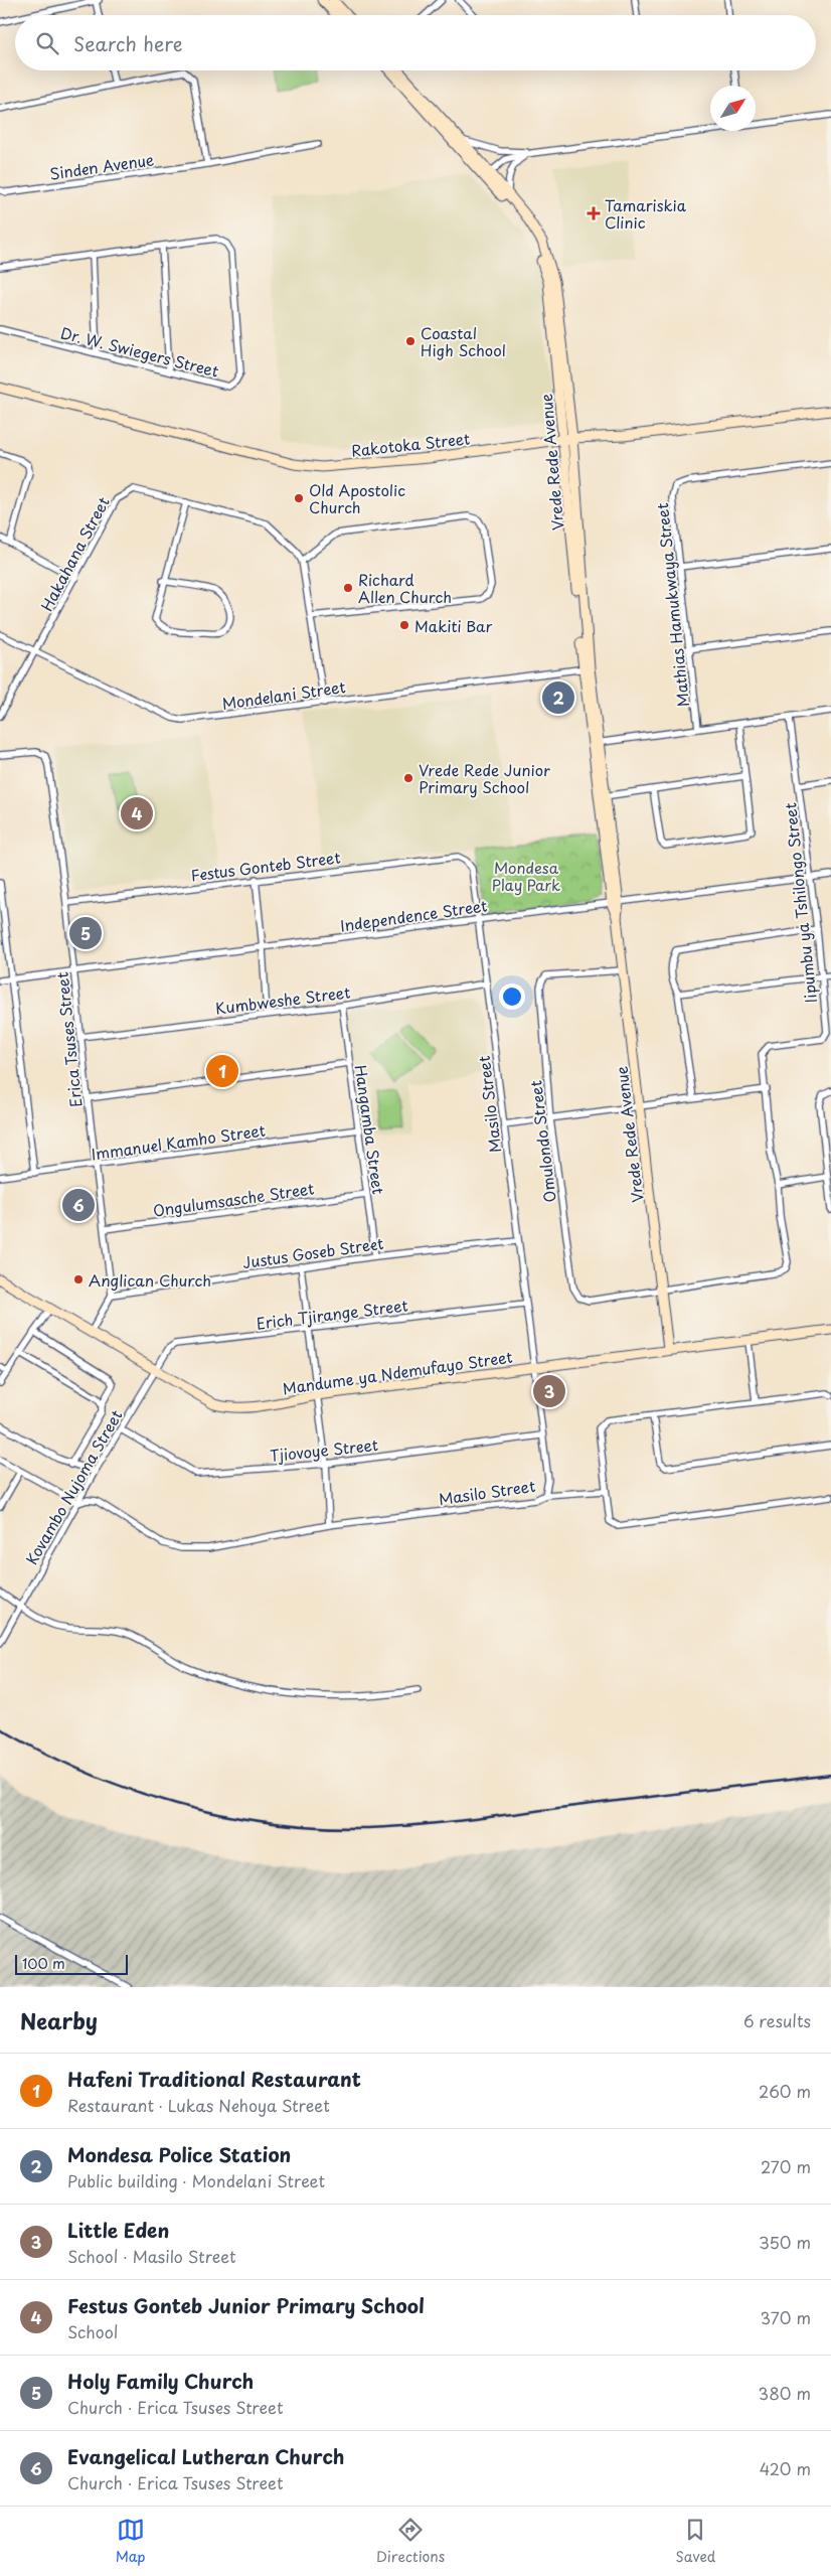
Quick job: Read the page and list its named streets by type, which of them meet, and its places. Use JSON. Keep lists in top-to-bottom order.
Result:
{
  "streets": {
    "street": [
      "Sinden Avenue",
      "Dr. W. Swiegers Street",
      "Rakotoka Street",
      "Vrede Rede Avenue",
      "Hakahana Street",
      "Mathias Hamukwaya Street",
      "Mondelani Street",
      "Festus Gonteb Street",
      "Iipumbu ya Tshilongo Street",
      "Independence Street",
      "Kumbweshe Street",
      "Erica Tsuses Street",
      "Masilo Street",
      "Hangamba Street",
      "Immanuel Kamho Street",
      "Omulondo Street",
      "Ongulumsasche Street",
      "Justus Goseb Street",
      "Erich Tjirange Street",
      "Mandume ya Ndemufayo Street",
      "Tjiovoye Street",
      "Kovambo Nujoma Street"
    ]
  },
  "crossings": [
    ["Rakotoka Street", "Vrede Rede Avenue"],
    ["Vrede Rede Avenue", "Mondelani Street"],
    ["Vrede Rede Avenue", "Iipumbu ya Tshilongo Street"],
    ["Vrede Rede Avenue", "Independence Street"],
    ["Vrede Rede Avenue", "Omulondo Street"],
    ["Vrede Rede Avenue", "Mandume ya Ndemufayo Street"],
    ["Hakahana Street", "Mondelani Street"],
    ["Festus Gonteb Street", "Erica Tsuses Street"],
    ["Festus Gonteb Street", "Masilo Street"],
    ["Iipumbu ya Tshilongo Street", "Independence Street"],
    ["Iipumbu ya Tshilongo Street", "Omulondo Street"],
    ["Independence Street", "Erica Tsuses Street"],
    ["Independence Street", "Masilo Street"],
    ["Kumbweshe Street", "Erica Tsuses Street"],
    ["Kumbweshe Street", "Masilo Street"],
    ["Kumbweshe Street", "Hangamba Street"],
    ["Erica Tsuses Street", "Immanuel Kamho Street"],
    ["Erica Tsuses Street", "Ongulumsasche Street"],
    ["Erica Tsuses Street", "Justus Goseb Street"],
    ["Masilo Street", "Justus Goseb Street"],
    ["Masilo Street", "Erich Tjirange Street"],
    ["Masilo Street", "Mandume ya Ndemufayo Street"],
    ["Masilo Street", "Tjiovoye Street"],
    ["Masilo Street", "Kovambo Nujoma Street"],
    ["Hangamba Street", "Immanuel Kamho Street"],
    ["Hangamba Street", "Ongulumsasche Street"],
    ["Hangamba Street", "Justus Goseb Street"],
    ["Erich Tjirange Street", "Mandume ya Ndemufayo Street"],
    ["Erich Tjirange Street", "Kovambo Nujoma Street"],
    ["Mandume ya Ndemufayo Street", "Kovambo Nujoma Street"],
    ["Tjiovoye Street", "Kovambo Nujoma Street"]
  ],
  "parks": ["Mondesa Play Park"],
  "places": {
    "health": ["Tamariskia Clinic"],
    "other": [
      "Coastal High School",
      "Old Apostolic Church",
      "Richard Allen Church",
      "Makiti Bar",
      "Vrede Rede Junior Primary School",
      "Anglican Church"
    ]
  },
  "scale_bar": "100 m",
  "north": "top right",
  "page": {
    "search": "Search here",
    "pins": [
      "2",
      "4",
      "5",
      "1",
      "6",
      "3"
    ],
    "scale": "100 m",
    "heading": ["Nearby", "6 results"],
    "list": [
      {
        "mark": "1",
        "name": "Hafeni Traditional Restaurant",
        "note": "Restaurant · Lukas Nehoya Street",
        "value": "260 m"
      },
      {
        "mark": "2",
        "name": "Mondesa Police Station",
        "note": "Public building · Mondelani Street",
        "value": "270 m"
      },
      {
        "mark": "3",
        "name": "Little Eden",
        "note": "School · Masilo Street",
        "value": "350 m"
      },
      {
        "mark": "4",
        "name": "Festus Gonteb Junior Primary School",
        "note": "School",
        "value": "370 m"
      },
      {
        "mark": "5",
        "name": "Holy Family Church",
        "note": "Church · Erica Tsuses Street",
        "value": "380 m"
      },
      {
        "mark": "6",
        "name": "Evangelical Lutheran Church",
        "note": "Church · Erica Tsuses Street",
        "value": "420 m"
      }
    ],
    "nav": ["Map", "Directions", "Saved"]
  }
}
